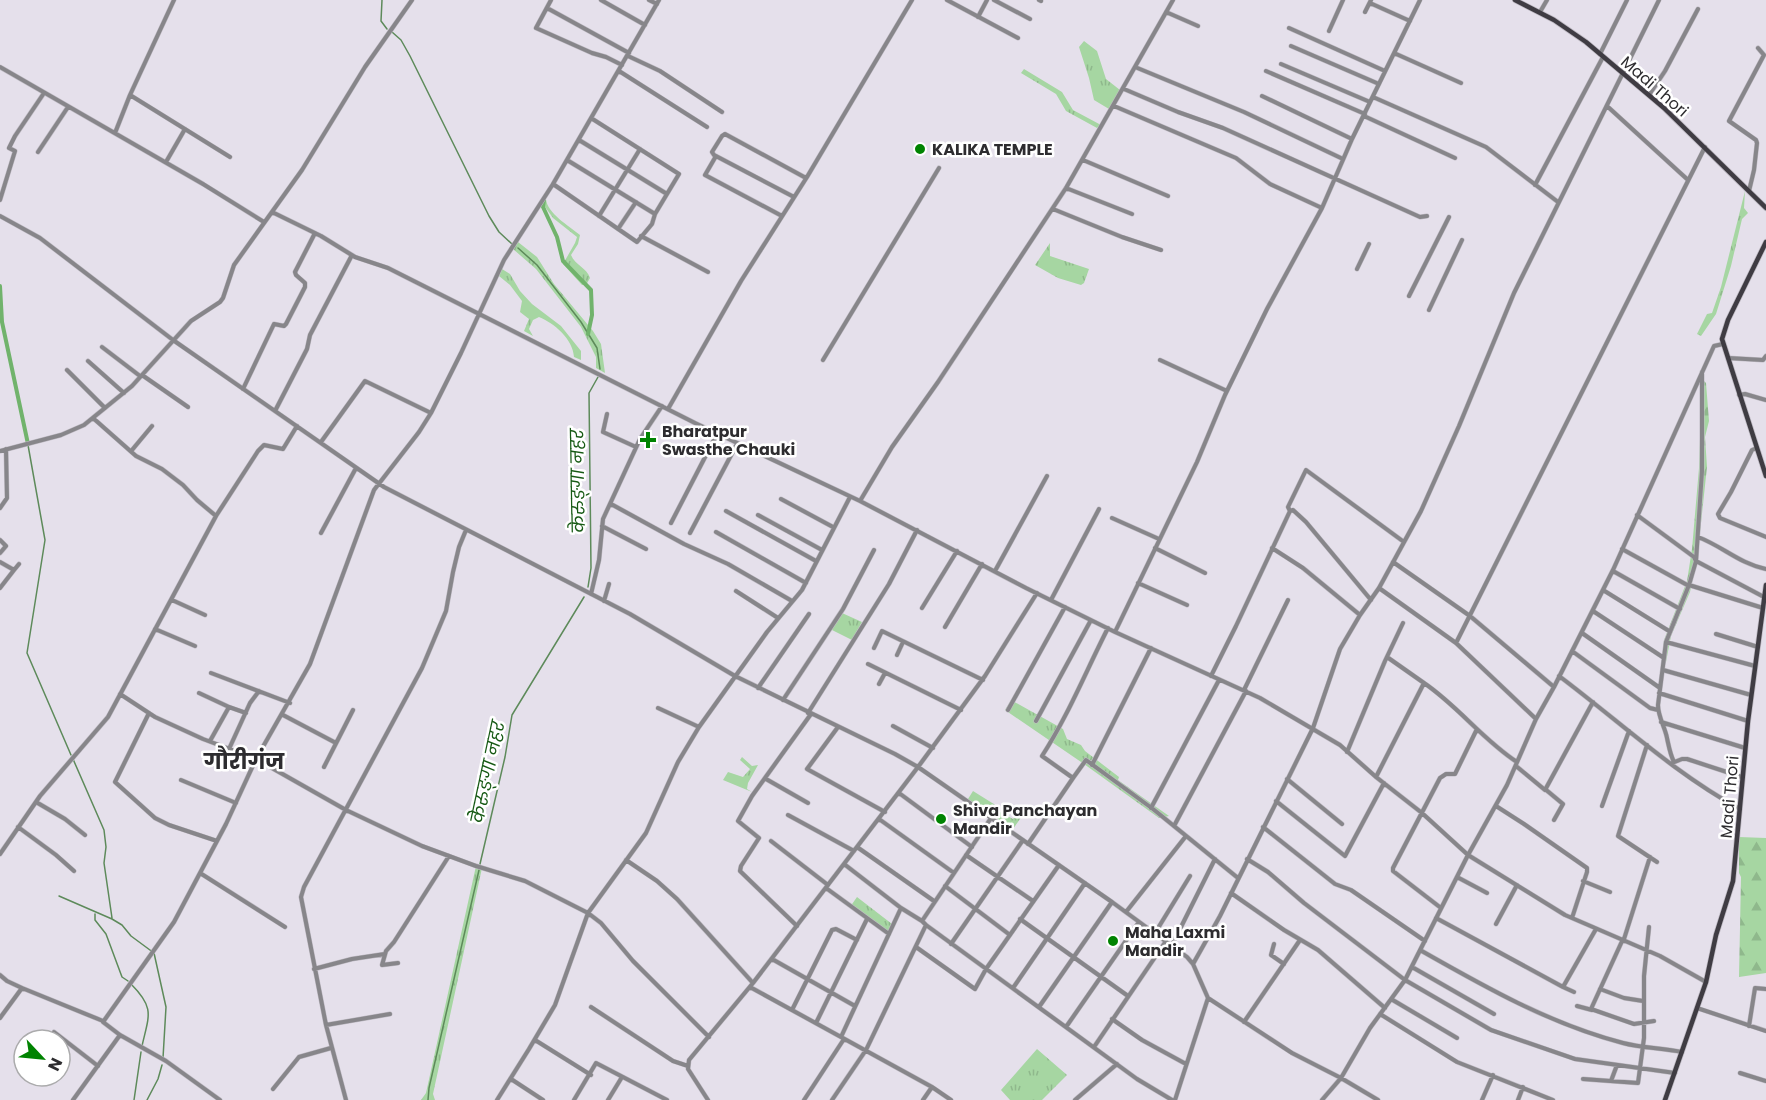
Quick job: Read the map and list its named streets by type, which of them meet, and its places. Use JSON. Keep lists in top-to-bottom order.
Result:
{
  "streets": {
    "main road": ["Madi Thori"]
  },
  "districts": ["गौरीगंज"],
  "water": ["केरुङ्गा नहर", "केेरुङ्गा नहर"],
  "places": {
    "other": ["KALIKA TEMPLE", "Shiva Panchayan Mandir", "Maha Laxmi Mandir"],
    "health": ["Bharatpur Swasthe Chauki"]
  },
  "north": "bottom right"
}
